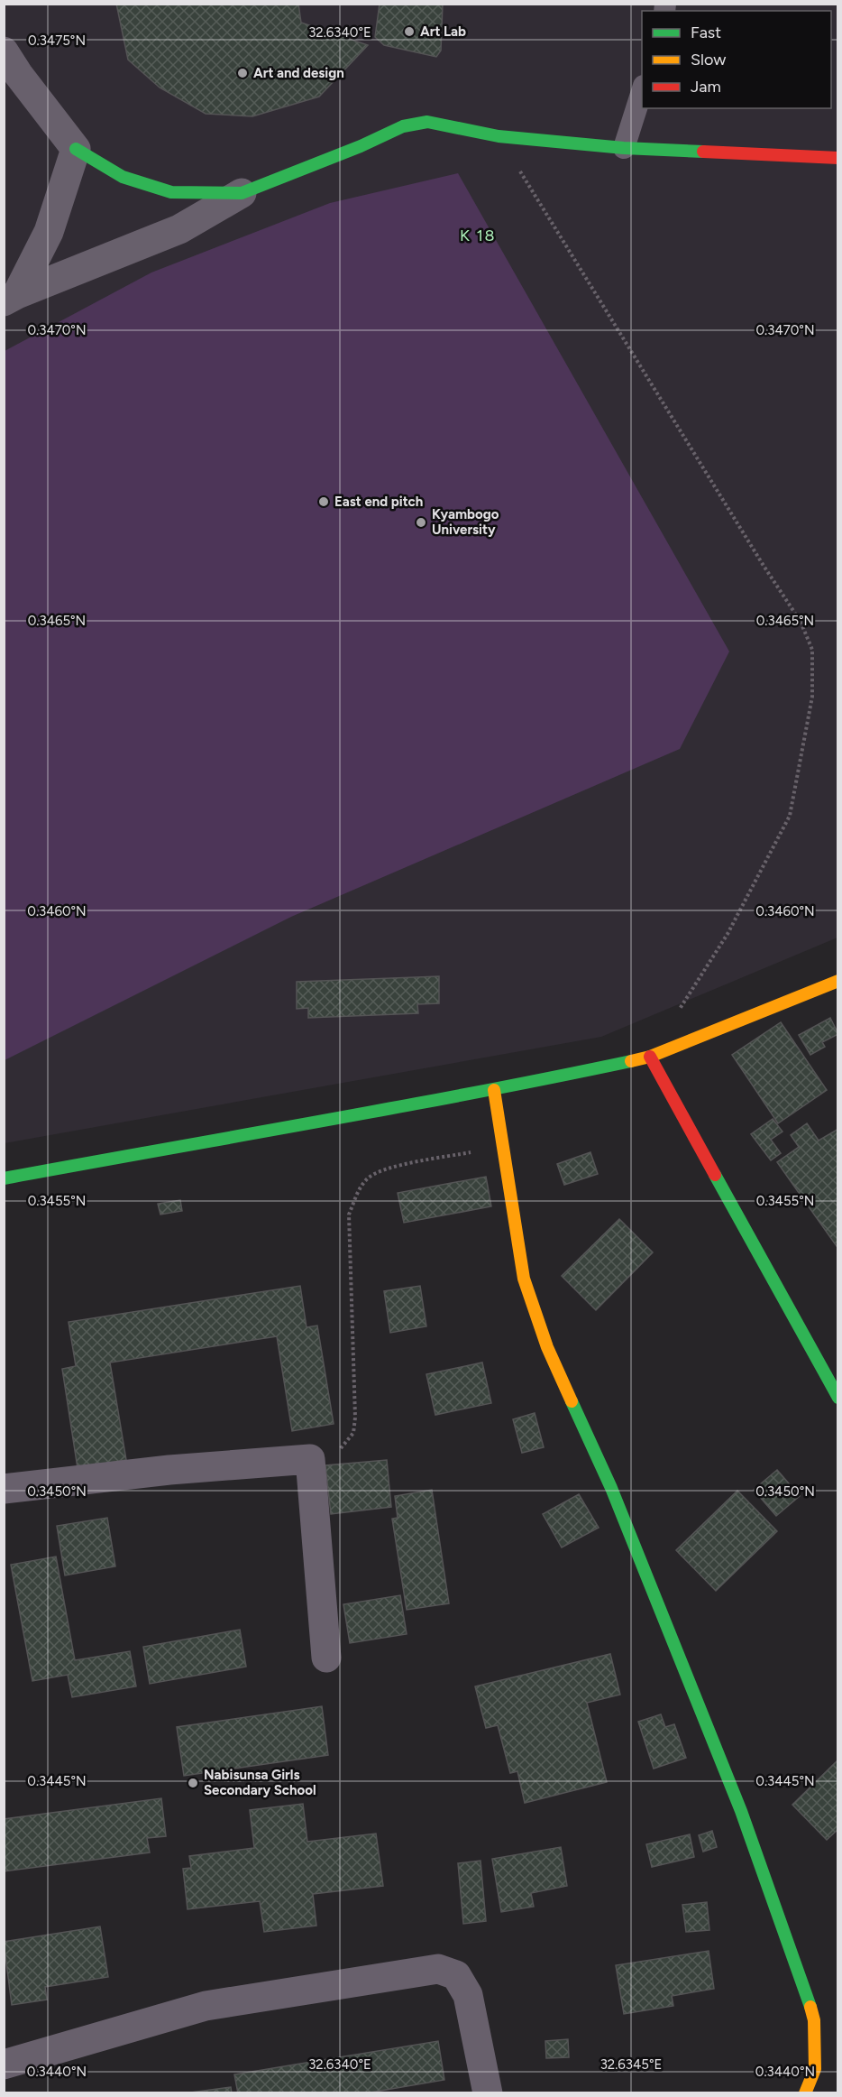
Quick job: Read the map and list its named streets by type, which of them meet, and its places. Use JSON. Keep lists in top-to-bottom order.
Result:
{
  "districts": ["K 18"],
  "places": [
    "Art Lab",
    "Art and design",
    "East end pitch",
    "Kyambogo University",
    "Nabisunsa Girls Secondary School"
  ],
  "legend": ["Fast", "Slow", "Jam"],
  "coordinates": [
    "32.6340°E",
    "0.3475°N",
    "0.3470°N",
    "0.3465°N",
    "0.3460°N",
    "0.3455°N",
    "0.3450°N",
    "0.3445°N",
    "32.6345°E",
    "0.3440°N"
  ]
}
